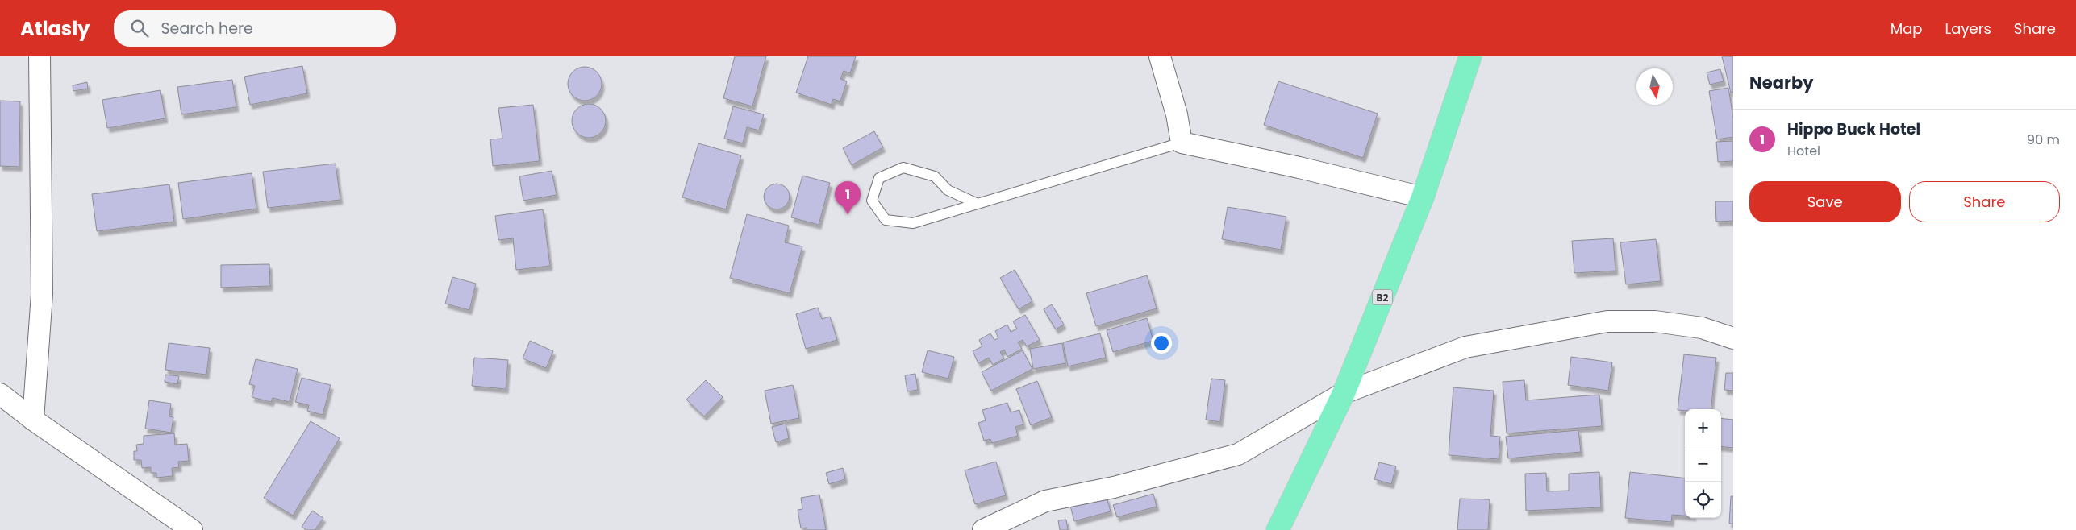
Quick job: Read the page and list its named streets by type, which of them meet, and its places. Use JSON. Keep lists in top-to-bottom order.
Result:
{
  "streets": {
    "highway": ["B2"]
  },
  "north": "bottom",
  "page": {
    "header": "Atlasly",
    "search": "Search here",
    "nav": ["Map", "Layers", "Share"],
    "heading": "Nearby",
    "list": [
      {
        "mark": "1",
        "name": "Hippo Buck Hotel",
        "note": "Hotel",
        "value": "90 m"
      }
    ],
    "buttons": ["Save", "Share"],
    "pins": "1",
    "map_buttons": ["+", "−"]
  }
}
